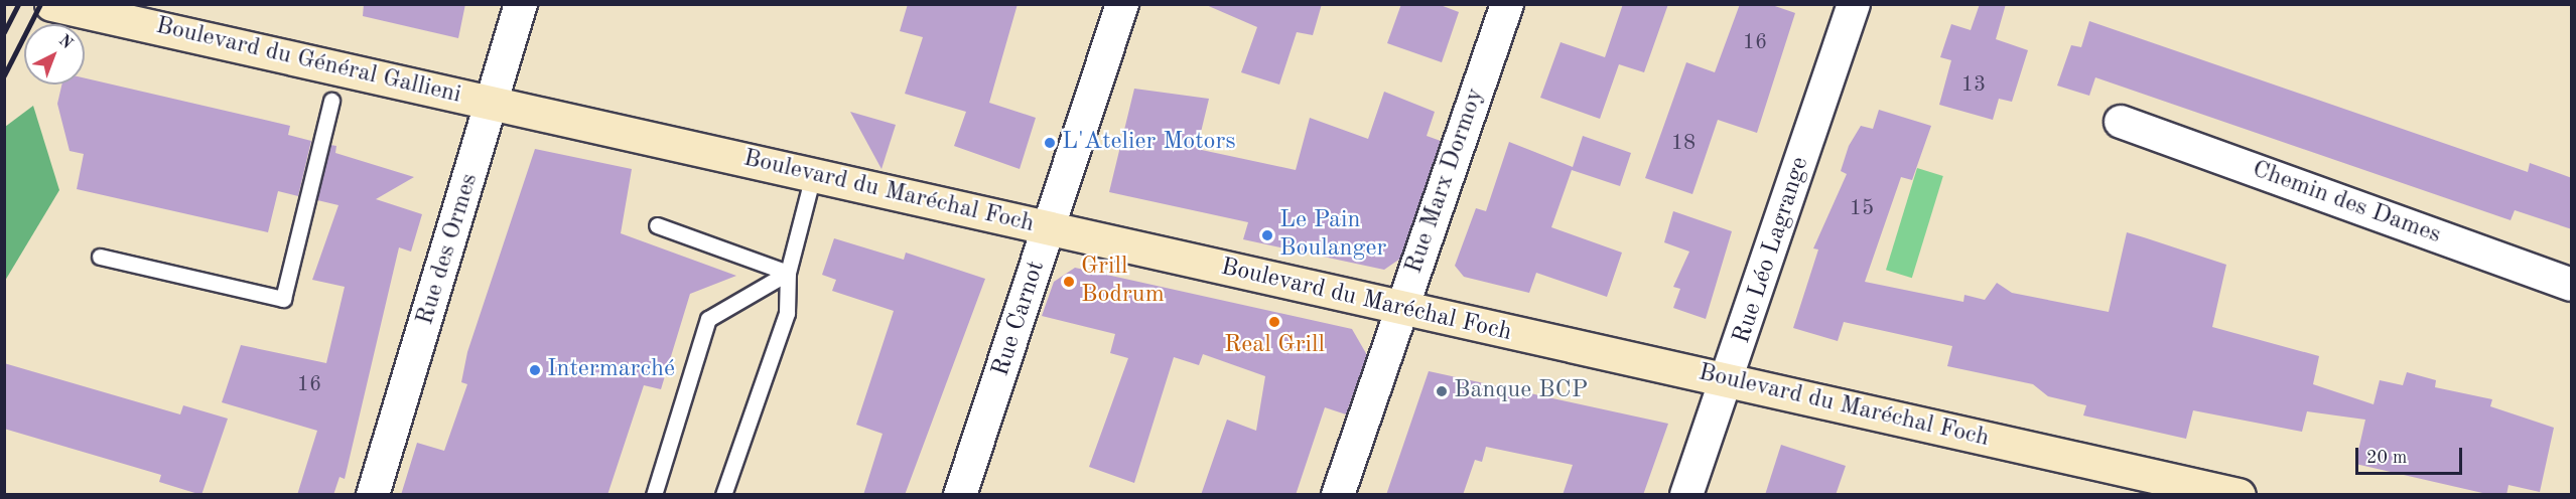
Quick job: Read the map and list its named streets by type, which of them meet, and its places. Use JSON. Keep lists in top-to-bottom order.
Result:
{
  "streets": {
    "main road": ["Boulevard du Général Gallieni", "Boulevard du Maréchal Foch"],
    "street": [
      "Rue Marx Dormoy",
      "Chemin des Dames",
      "Rue des Ormes",
      "Rue Léo Lagrange",
      "Rue Carnot"
    ]
  },
  "crossings": [
    ["Boulevard du Général Gallieni", "Boulevard du Maréchal Foch"],
    ["Boulevard du Général Gallieni", "Rue des Ormes"],
    ["Rue Marx Dormoy", "Boulevard du Maréchal Foch"],
    ["Boulevard du Maréchal Foch", "Rue des Ormes"],
    ["Boulevard du Maréchal Foch", "Rue Léo Lagrange"],
    ["Boulevard du Maréchal Foch", "Rue Carnot"]
  ],
  "places": [
    "L'Atelier Motors",
    "Le Pain Boulanger",
    "Grill Bodrum",
    "Real Grill",
    "Intermarché",
    "Banque BCP"
  ],
  "house_numbers": [
    "16",
    "13",
    "18",
    "15",
    "16"
  ],
  "scale_bar": "20 m",
  "north": "top right"
}
